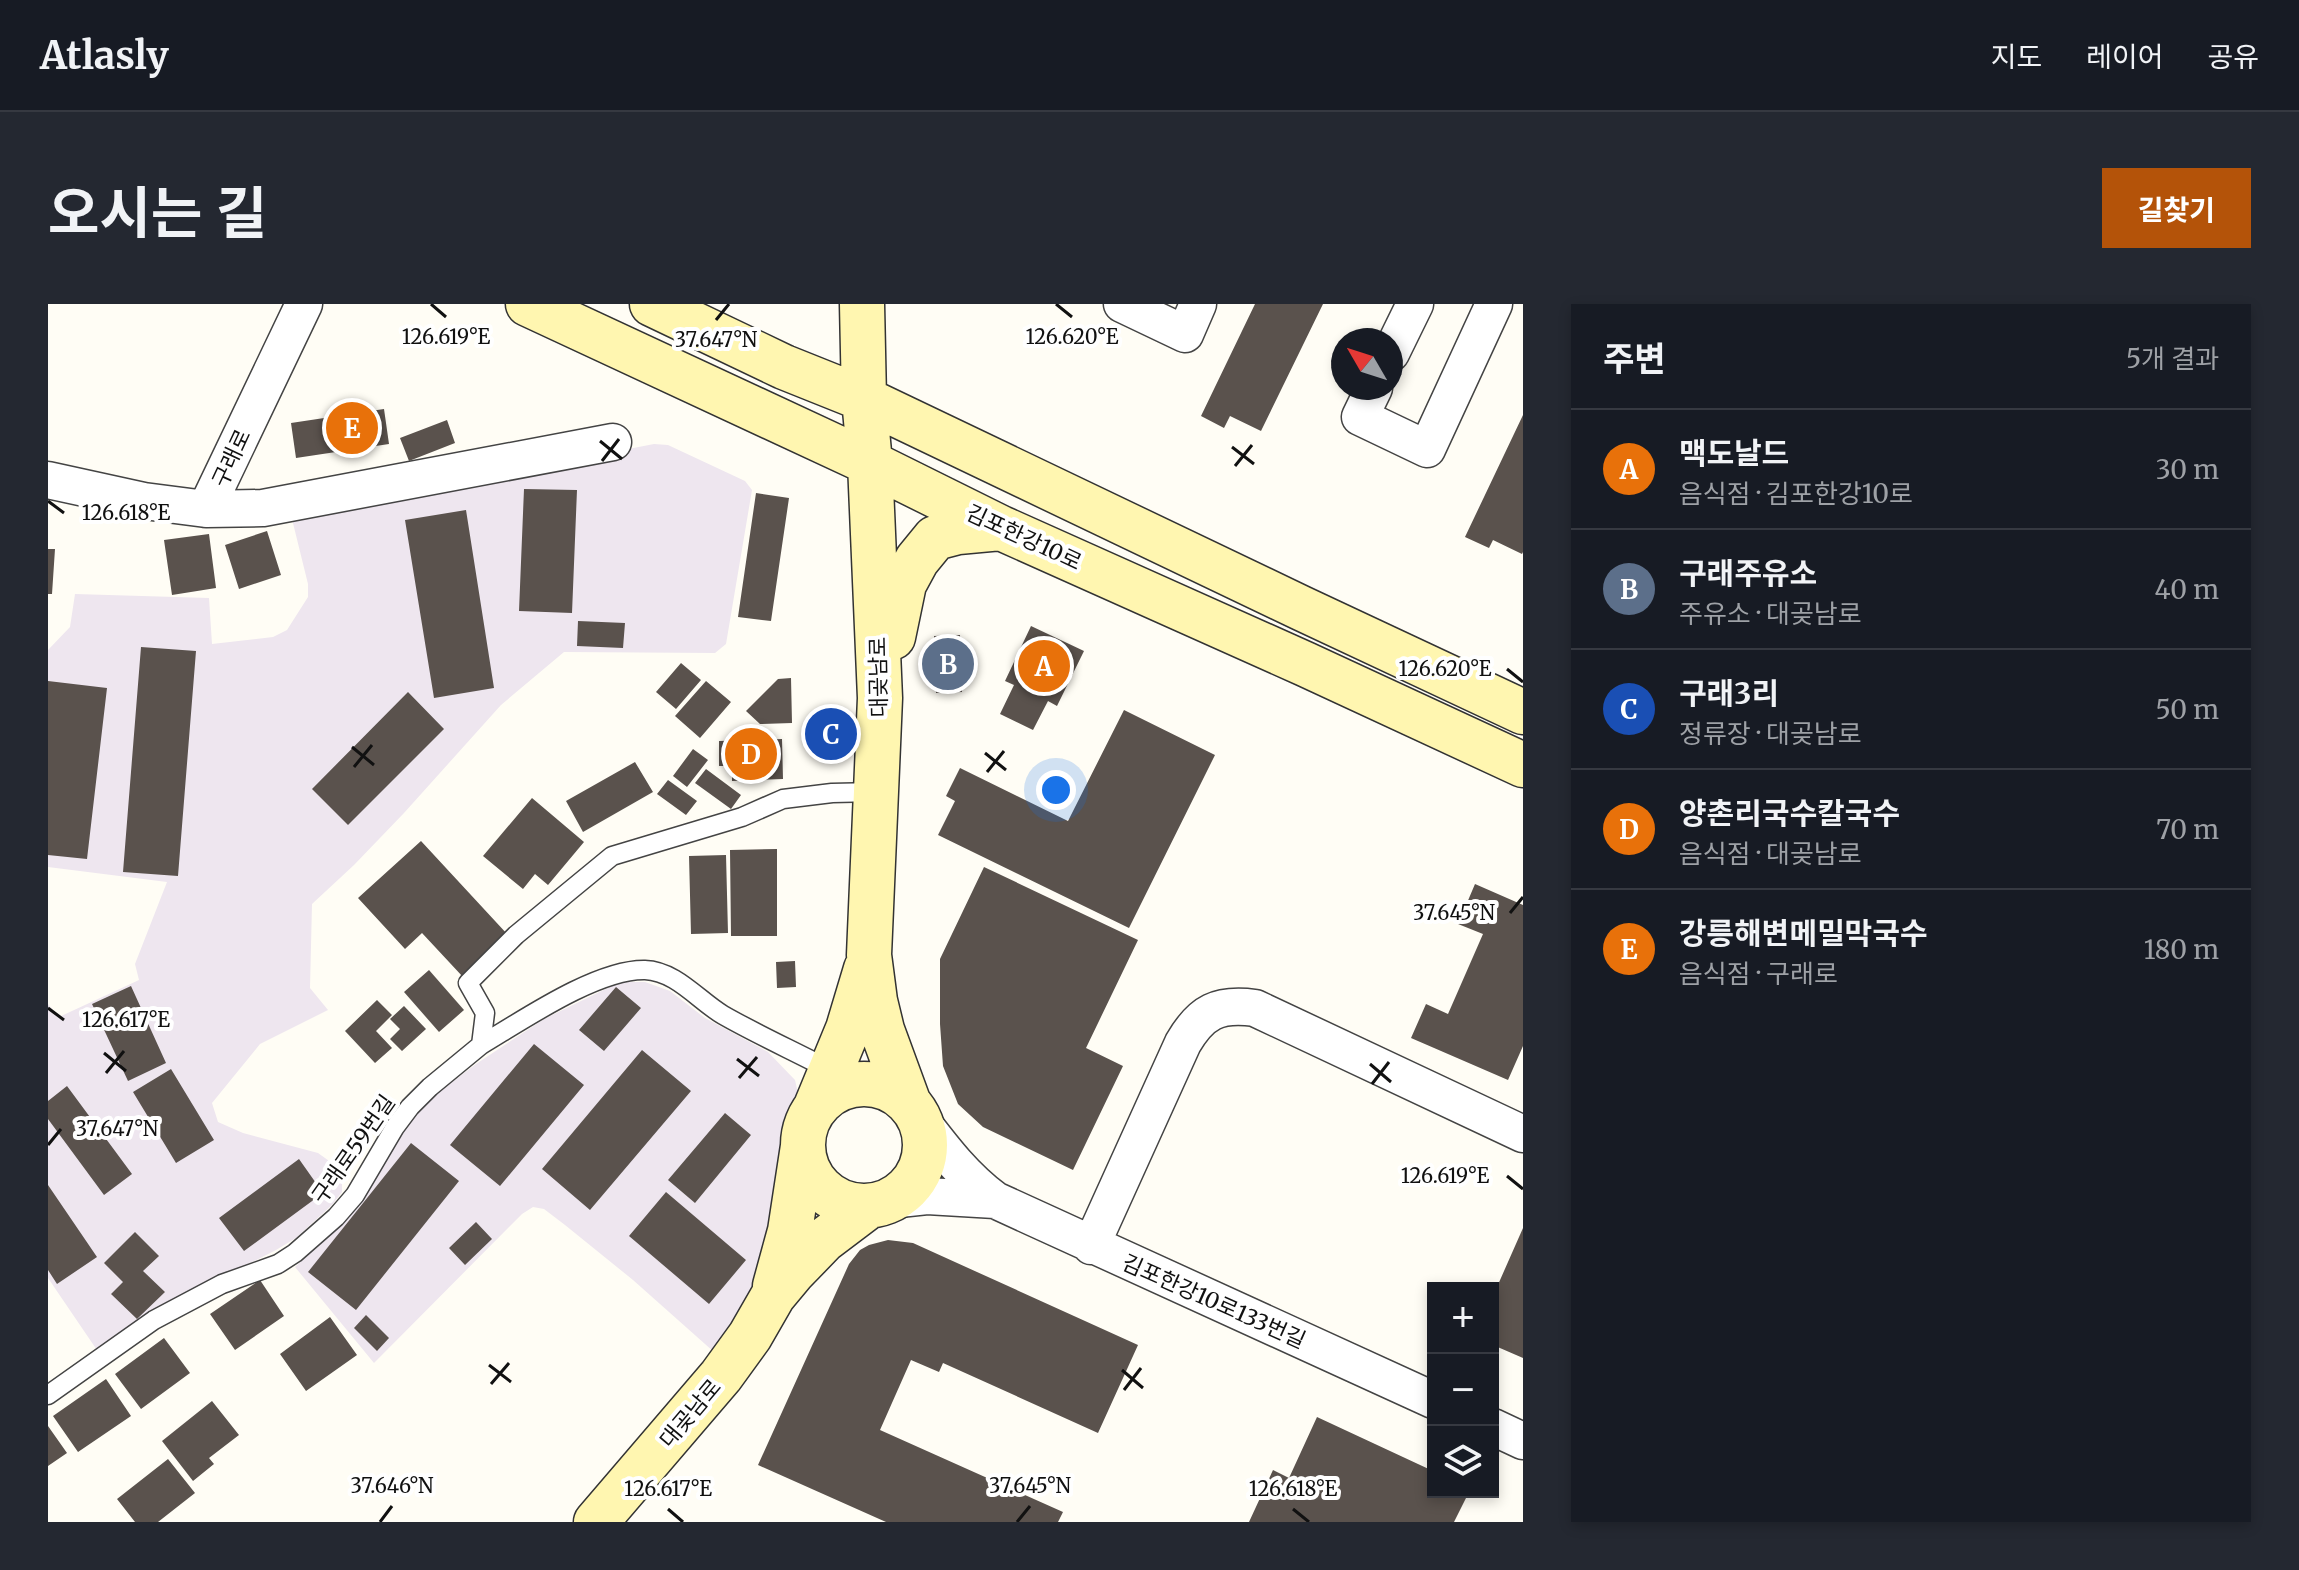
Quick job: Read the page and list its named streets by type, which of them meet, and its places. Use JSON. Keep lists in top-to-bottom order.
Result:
{
  "streets": {
    "street": [
      "구래로",
      "김포한강10로",
      "대곶남로",
      "김포한강10로133번길"
    ],
    "lane": ["구래로59번길"]
  },
  "crossings": [
    ["김포한강10로", "대곶남로"]
  ],
  "north": "top left",
  "page": {
    "header": "Atlasly",
    "nav": ["지도", "레이어", "공유"],
    "title": "오시는 길",
    "buttons": "길찾기",
    "heading": ["주변", "5개 결과"],
    "pins": [
      "E",
      "B",
      "A",
      "C",
      "D"
    ],
    "list": [
      {
        "mark": "A",
        "name": "맥도날드",
        "note": "음식점 · 김포한강10로",
        "value": "30 m"
      },
      {
        "mark": "B",
        "name": "구래주유소",
        "note": "주유소 · 대곶남로",
        "value": "40 m"
      },
      {
        "mark": "C",
        "name": "구래3리",
        "note": "정류장 · 대곶남로",
        "value": "50 m"
      },
      {
        "mark": "D",
        "name": "양촌리국수칼국수",
        "note": "음식점 · 대곶남로",
        "value": "70 m"
      },
      {
        "mark": "E",
        "name": "강릉해변메밀막국수",
        "note": "음식점 · 구래로",
        "value": "180 m"
      }
    ],
    "map_buttons": ["+", "−"]
  },
  "coordinates": [
    "126.619°E",
    "126.620°E",
    "37.647°N",
    "126.618°E",
    "37.645°N",
    "126.617°E",
    "37.646°N"
  ]
}
